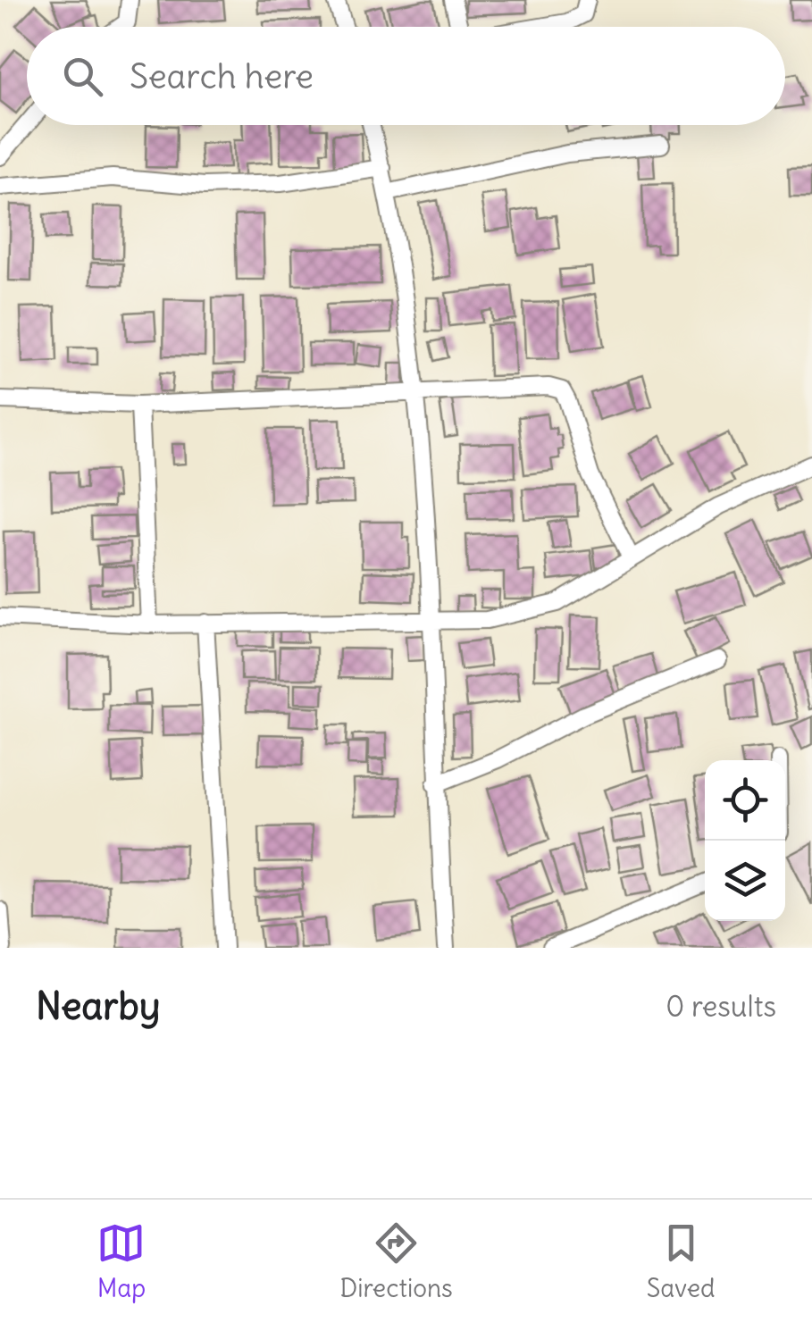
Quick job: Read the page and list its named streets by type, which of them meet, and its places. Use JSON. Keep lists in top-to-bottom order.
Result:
{
  "page": {
    "search": "Search here",
    "heading": ["Nearby", "0 results"],
    "nav": ["Map", "Directions", "Saved"]
  }
}
